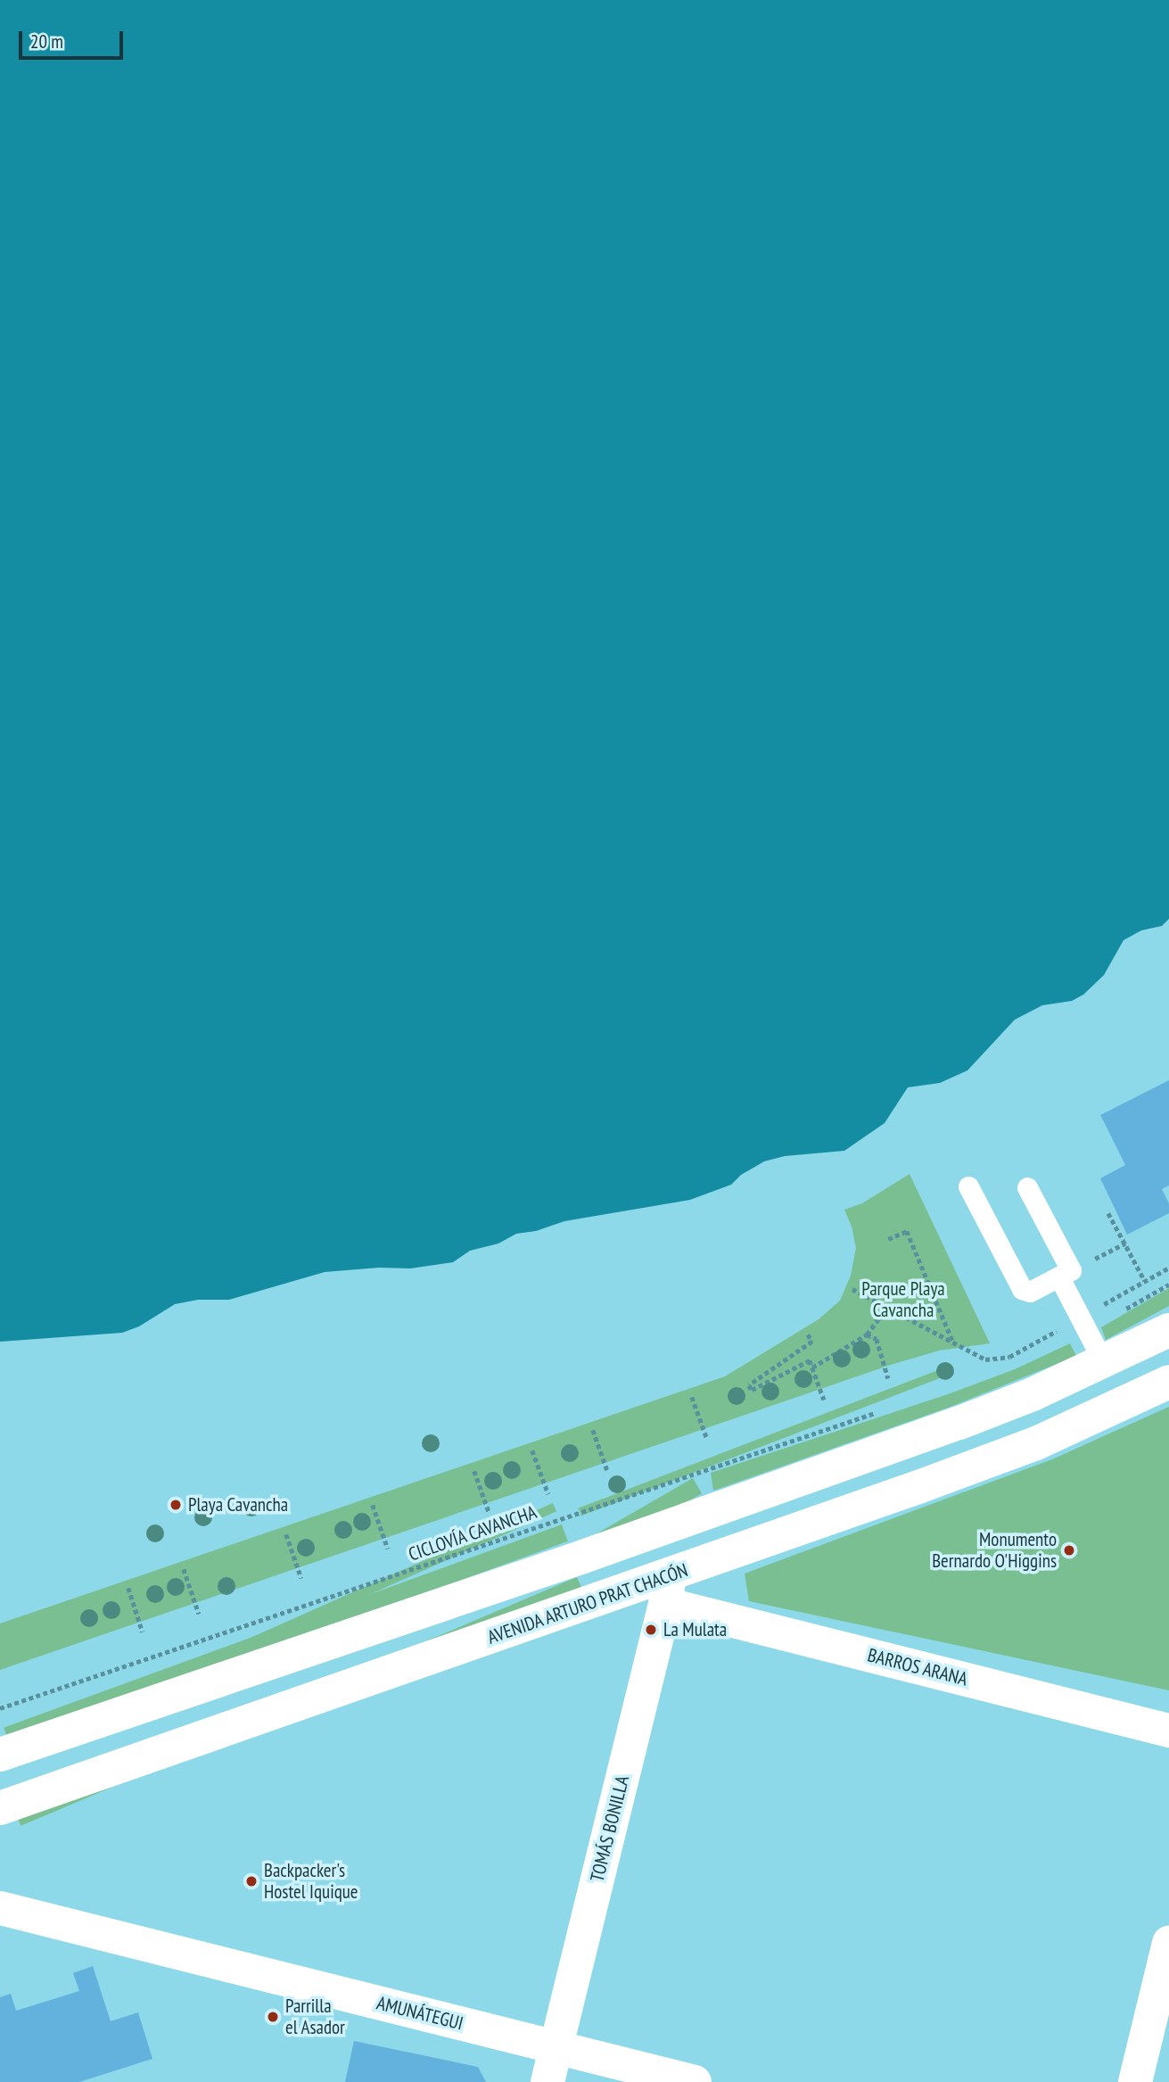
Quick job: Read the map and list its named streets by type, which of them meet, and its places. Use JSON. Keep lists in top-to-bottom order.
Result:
{
  "streets": {
    "main road": [
      "AVENIDA ARTURO PRAT CHACÓN",
      "BARROS ARANA",
      "TOMÁS BONILLA",
      "AMUNÁTEGUI"
    ],
    "path": ["CICLOVÍA CAVANCHA"]
  },
  "crossings": [
    ["AVENIDA ARTURO PRAT CHACÓN", "BARROS ARANA"],
    ["AVENIDA ARTURO PRAT CHACÓN", "TOMÁS BONILLA"],
    ["BARROS ARANA", "TOMÁS BONILLA"],
    ["TOMÁS BONILLA", "AMUNÁTEGUI"]
  ],
  "parks": ["Parque Playa Cavancha"],
  "places": [
    "Playa Cavancha",
    "Monumento Bernardo O'Higgins",
    "La Mulata",
    "Backpacker's Hostel Iquique",
    "Parrilla el Asador"
  ],
  "scale_bar": "20 m"
}
